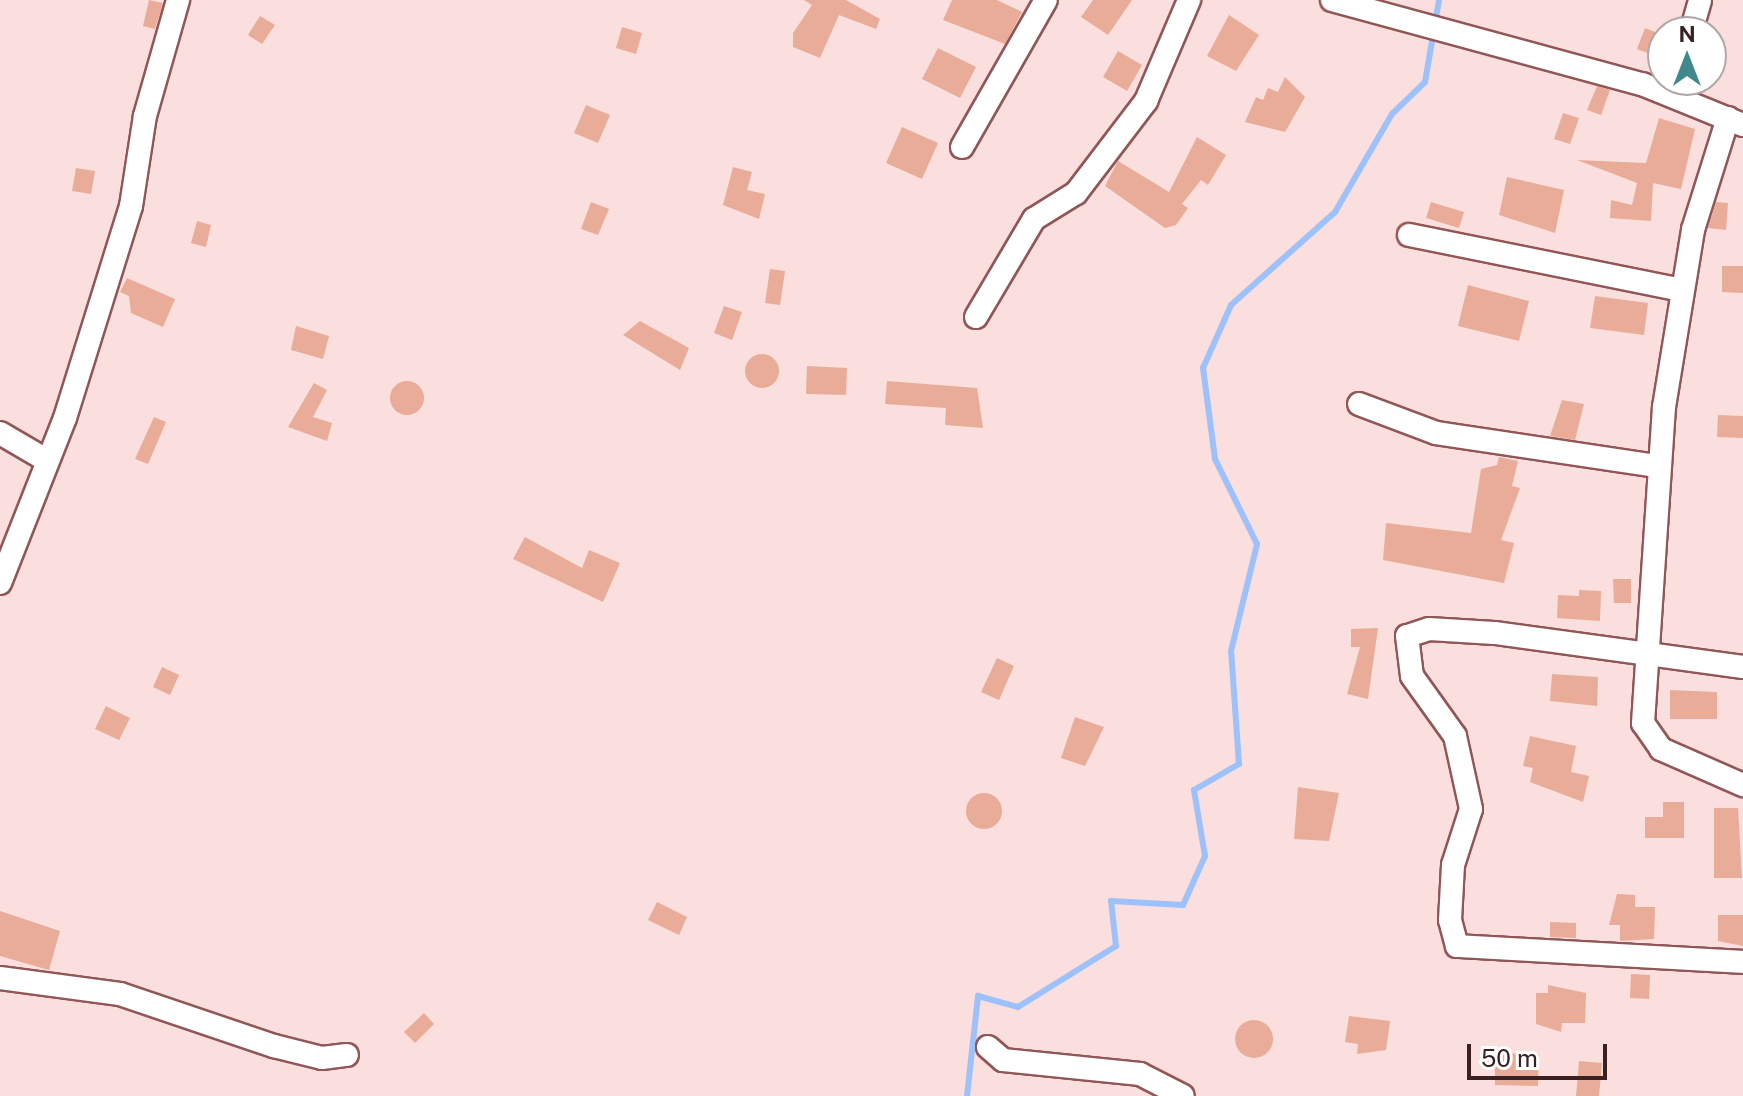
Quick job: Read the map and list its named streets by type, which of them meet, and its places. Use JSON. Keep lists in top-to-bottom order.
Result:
{
  "scale_bar": "50 m",
  "north": "top"
}
